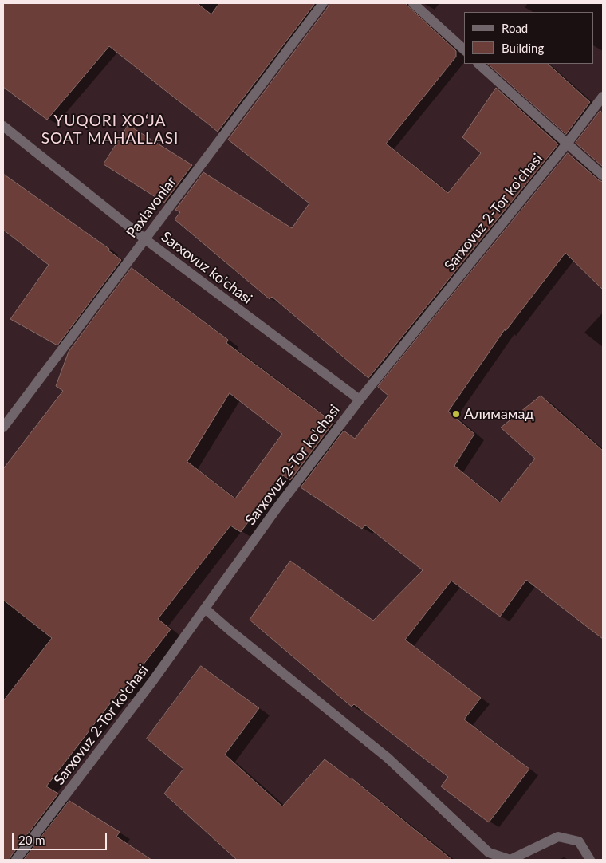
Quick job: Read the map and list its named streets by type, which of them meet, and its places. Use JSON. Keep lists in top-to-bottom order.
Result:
{
  "streets": {
    "street": ["Paxlavonlar", "Sarxovuz 2-Tor ko'chasi", "Sarxovuz ko'chasi"]
  },
  "crossings": [
    ["Paxlavonlar", "Sarxovuz ko'chasi"],
    ["Sarxovuz 2-Tor ko'chasi", "Sarxovuz ko'chasi"]
  ],
  "districts": ["YUQORI XO‘JA SOAT MAHALLASI"],
  "places": ["Алимамад"],
  "legend": ["Road", "Building"],
  "scale_bar": "20 m"
}
